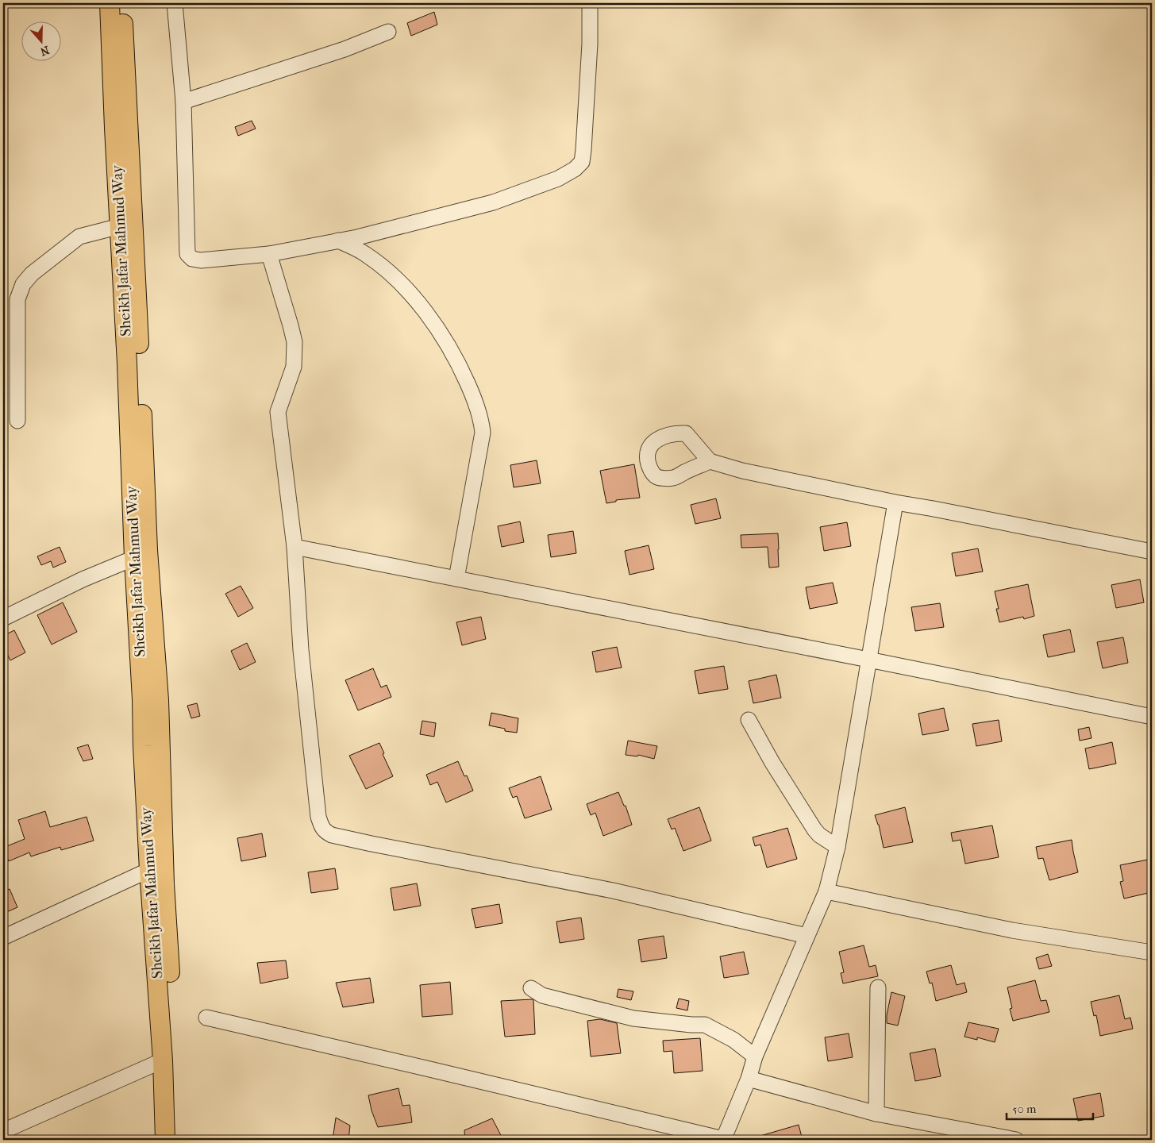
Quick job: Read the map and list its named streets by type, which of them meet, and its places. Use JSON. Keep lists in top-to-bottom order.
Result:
{
  "streets": {
    "main road": ["Sheikh Jafar Mahmud Way"]
  },
  "scale_bar": "50 m",
  "north": "bottom"
}
